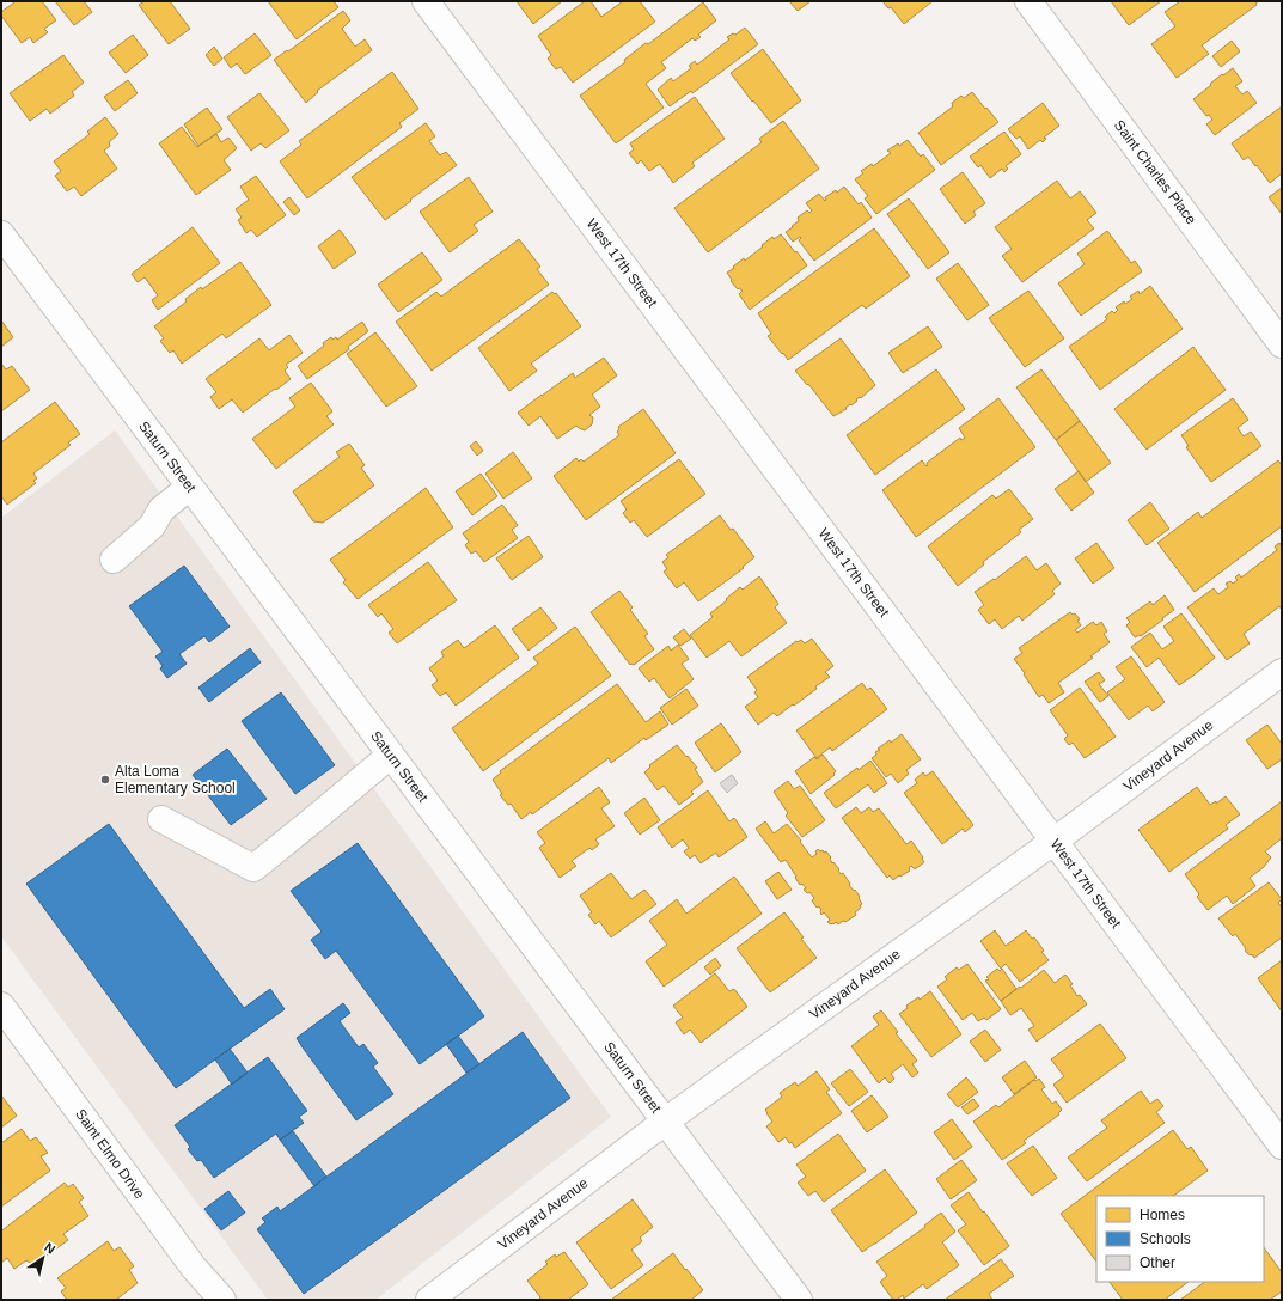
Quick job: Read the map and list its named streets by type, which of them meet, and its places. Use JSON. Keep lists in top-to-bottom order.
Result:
{
  "streets": {
    "street": [
      "Saint Charles Place",
      "West 17th Street",
      "Saturn Street",
      "Vineyard Avenue",
      "Saint Elmo Drive"
    ]
  },
  "crossings": [
    ["West 17th Street", "Vineyard Avenue"],
    ["Saturn Street", "Vineyard Avenue"]
  ],
  "places": ["Alta Loma Elementary School"],
  "legend": ["Homes", "Schools", "Other"],
  "north": "top right"
}
